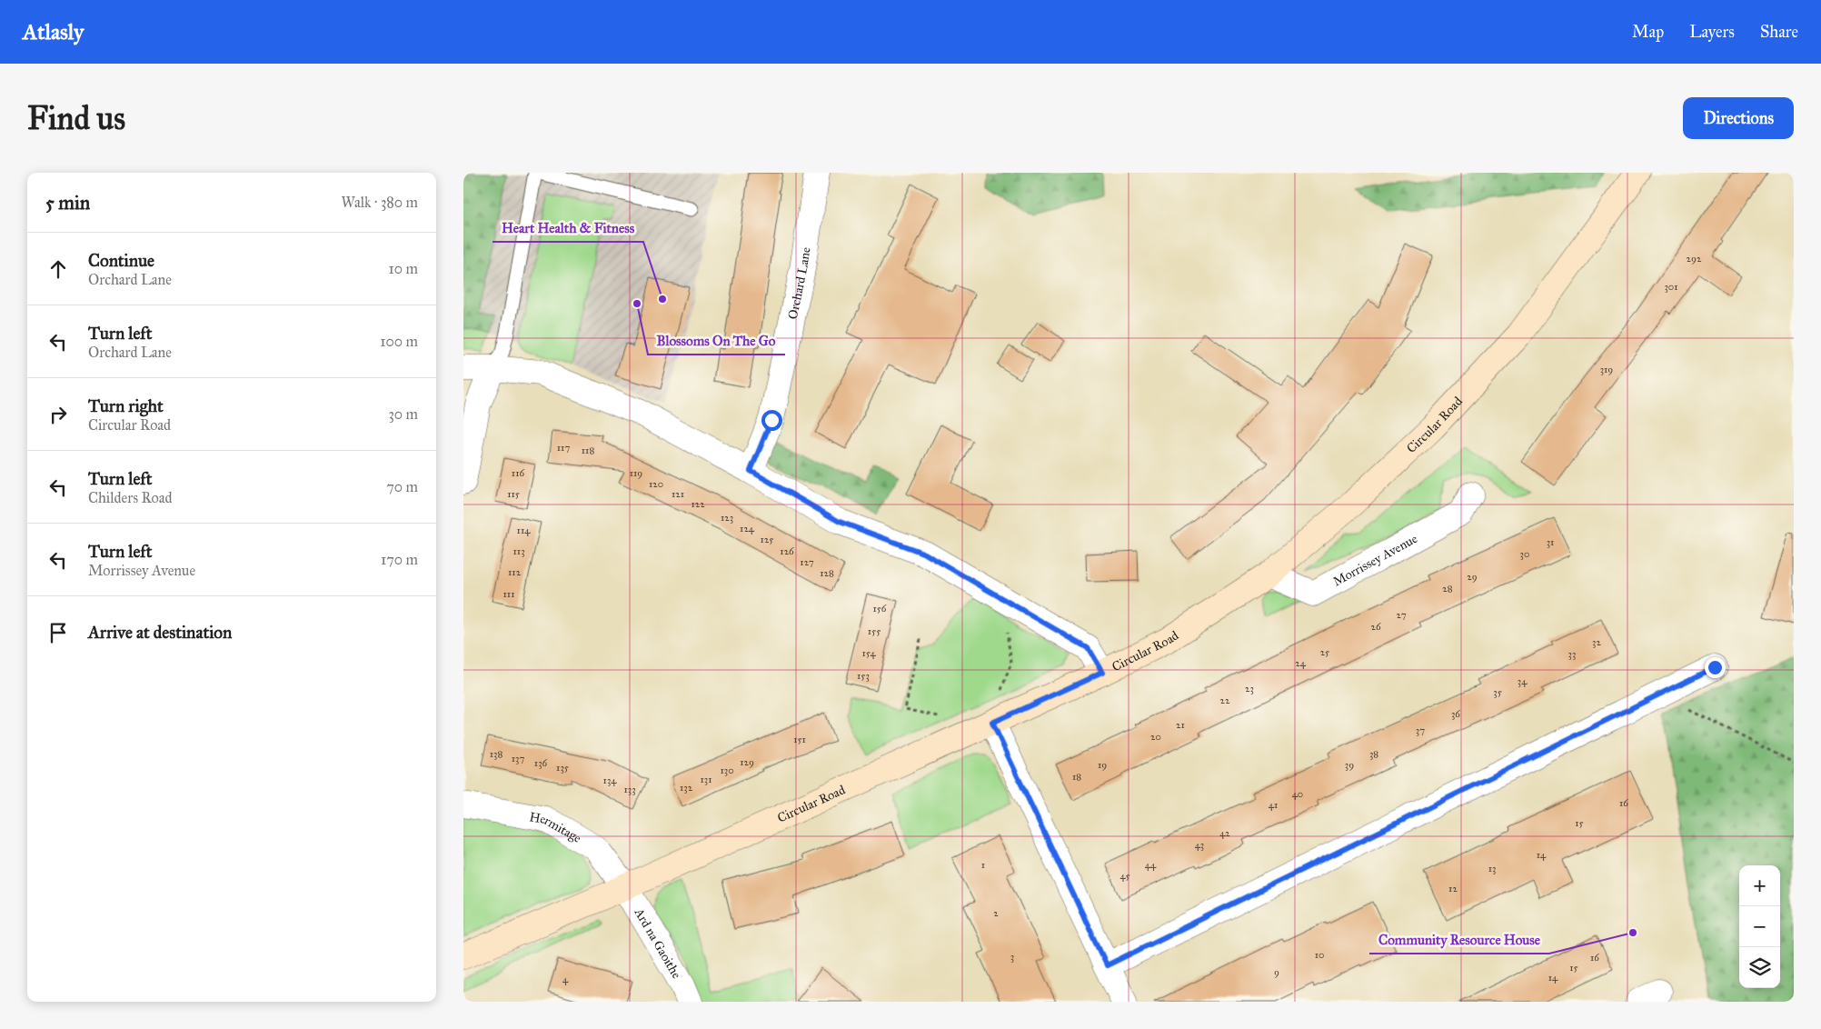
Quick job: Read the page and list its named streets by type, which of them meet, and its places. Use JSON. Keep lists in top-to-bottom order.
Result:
{
  "streets": {
    "main road": ["Circular Road"],
    "street": [
      "Orchard Lane",
      "Morrissey Avenue",
      "Hermitage",
      "Ard na Gaoithe"
    ]
  },
  "crossings": [
    ["Circular Road", "Morrissey Avenue"],
    ["Circular Road", "Hermitage"],
    ["Circular Road", "Ard na Gaoithe"],
    ["Hermitage", "Ard na Gaoithe"]
  ],
  "places": ["Heart Health & Fitness", "Blossoms On The Go", "Community Resource House"],
  "house_numbers": [
    "292",
    "301",
    "319",
    "117",
    "118",
    "116",
    "119",
    "120",
    "115",
    "121",
    "122",
    "123",
    "124",
    "114",
    "125",
    "31",
    "113",
    "126",
    "30",
    "127",
    "112",
    "128",
    "29",
    "28",
    "111",
    "156",
    "27",
    "26",
    "155",
    "32",
    "25",
    "154",
    "33",
    "24",
    "153",
    "34",
    "23",
    "35",
    "22",
    "36",
    "21",
    "37",
    "20",
    "151",
    "138",
    "38",
    "137",
    "129",
    "136",
    "19",
    "39",
    "135",
    "130",
    "18",
    "131",
    "134",
    "132",
    "133",
    "40",
    "16",
    "41",
    "15",
    "42",
    "43",
    "14",
    "1",
    "44",
    "13",
    "45",
    "12",
    "2",
    "10",
    "3",
    "16",
    "15",
    "9",
    "14",
    "4"
  ],
  "page": {
    "header": "Atlasly",
    "nav": ["Map", "Layers", "Share"],
    "buttons": "Directions",
    "title": "Find us",
    "heading": ["5 min", "Walk · 380 m"],
    "list": [
      ["Continue", "Orchard Lane", "10 m"],
      ["Turn left", "Orchard Lane", "100 m"],
      ["Turn right", "Circular Road", "30 m"],
      ["Turn left", "Childers Road", "70 m"],
      ["Turn left", "Morrissey Avenue", "170 m"],
      "Arrive at destination"
    ],
    "map_buttons": ["+", "−"]
  }
}
